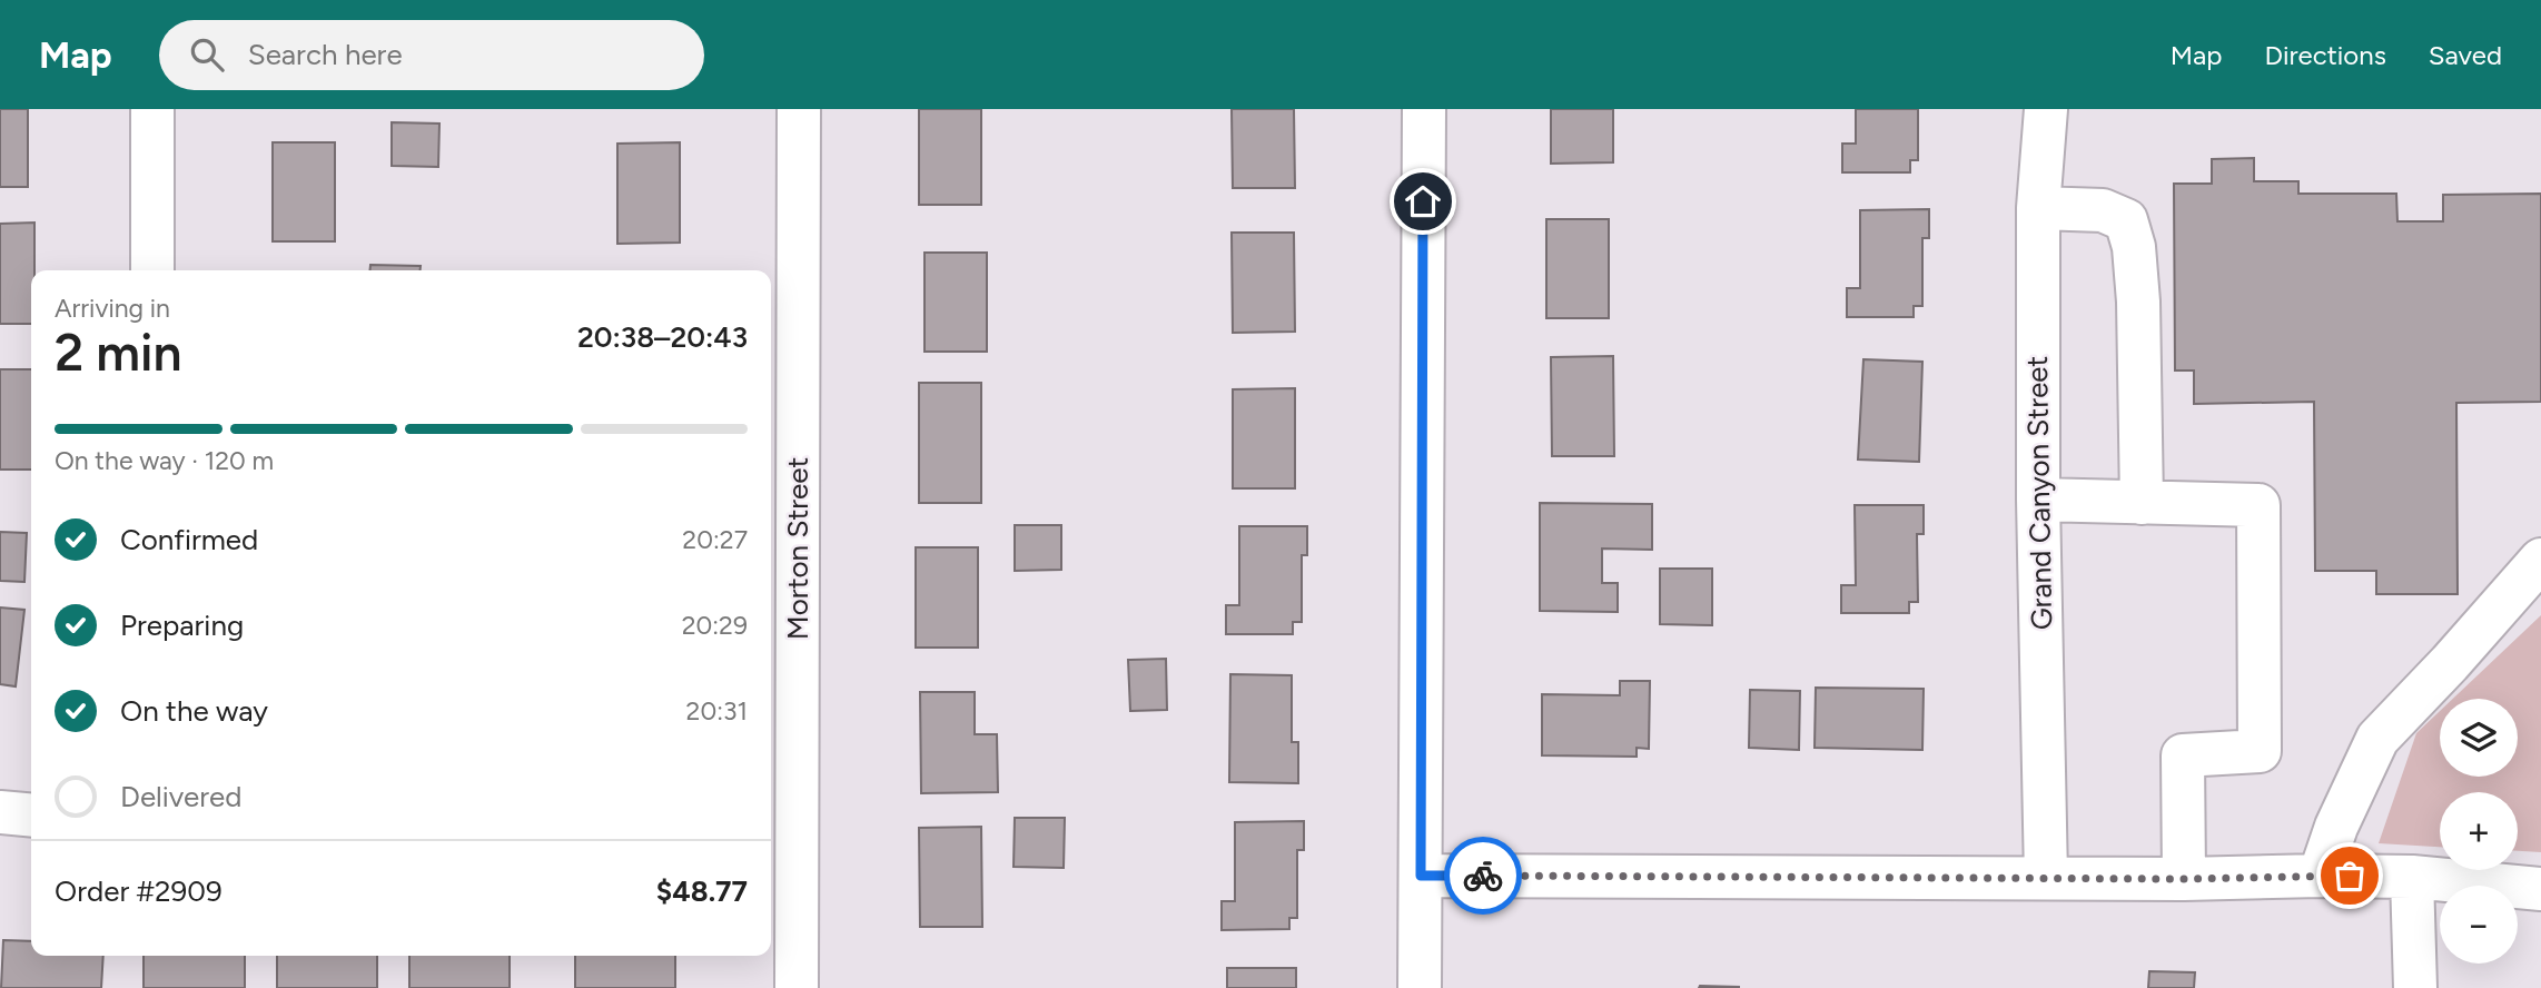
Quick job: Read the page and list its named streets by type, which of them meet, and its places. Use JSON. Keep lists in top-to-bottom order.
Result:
{
  "streets": {
    "street": ["Grand Canyon Street", "Morton Street"]
  },
  "page": {
    "header": "Map",
    "search": "Search here",
    "nav": ["Map", "Directions", "Saved"],
    "heading": ["2 min", "Arriving in", "20:38–20:43"],
    "panel": ["Order #2909", "$48.77"],
    "bar": "On the way · 120 m",
    "list": [
      ["Confirmed", "20:27"],
      ["Preparing", "20:29"],
      ["On the way", "20:31"],
      "Delivered"
    ],
    "map_buttons": ["+", "−"]
  }
}
